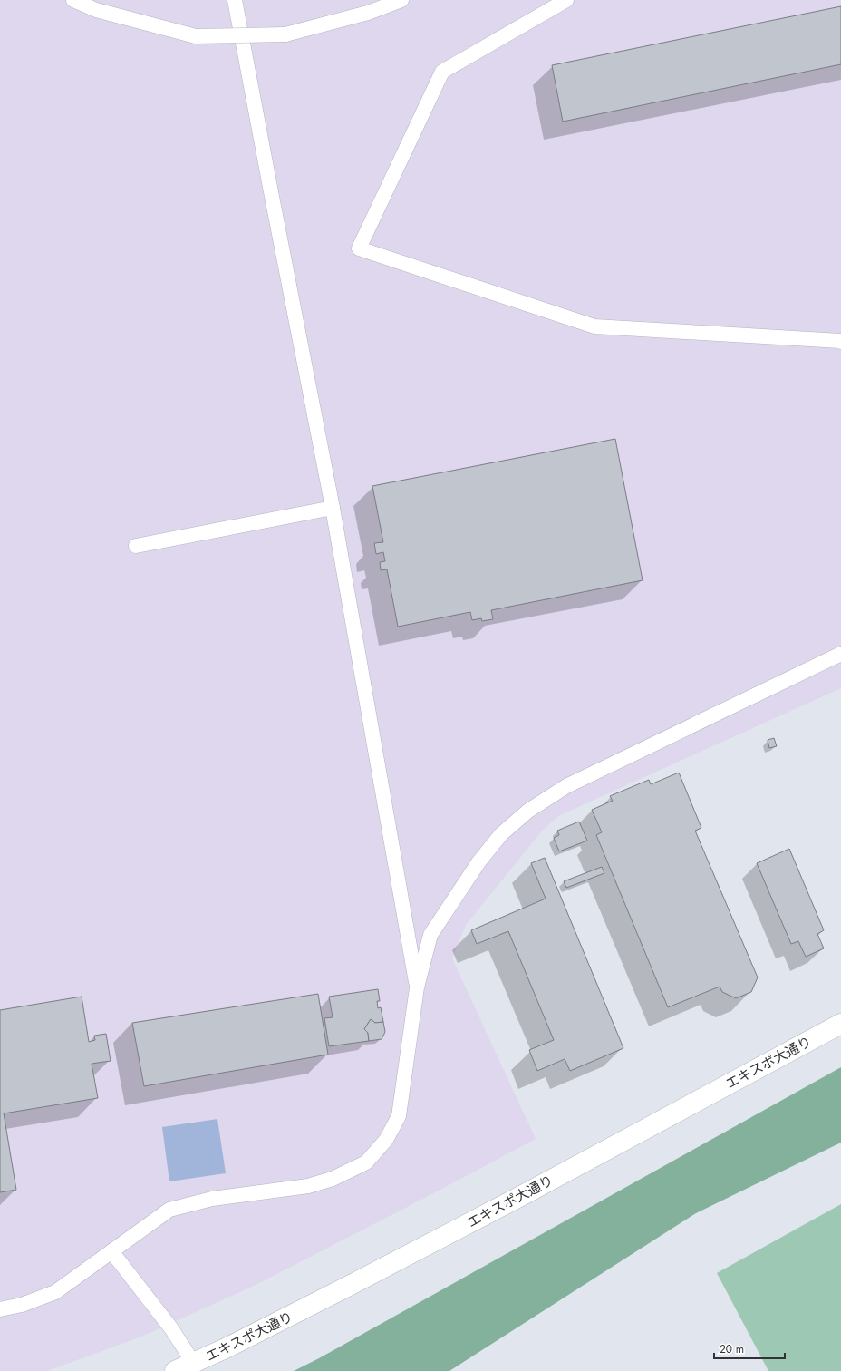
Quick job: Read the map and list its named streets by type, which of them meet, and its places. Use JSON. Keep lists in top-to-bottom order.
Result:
{
  "streets": {
    "main road": ["エキスポ大通り"]
  },
  "scale_bar": "20 m"
}
